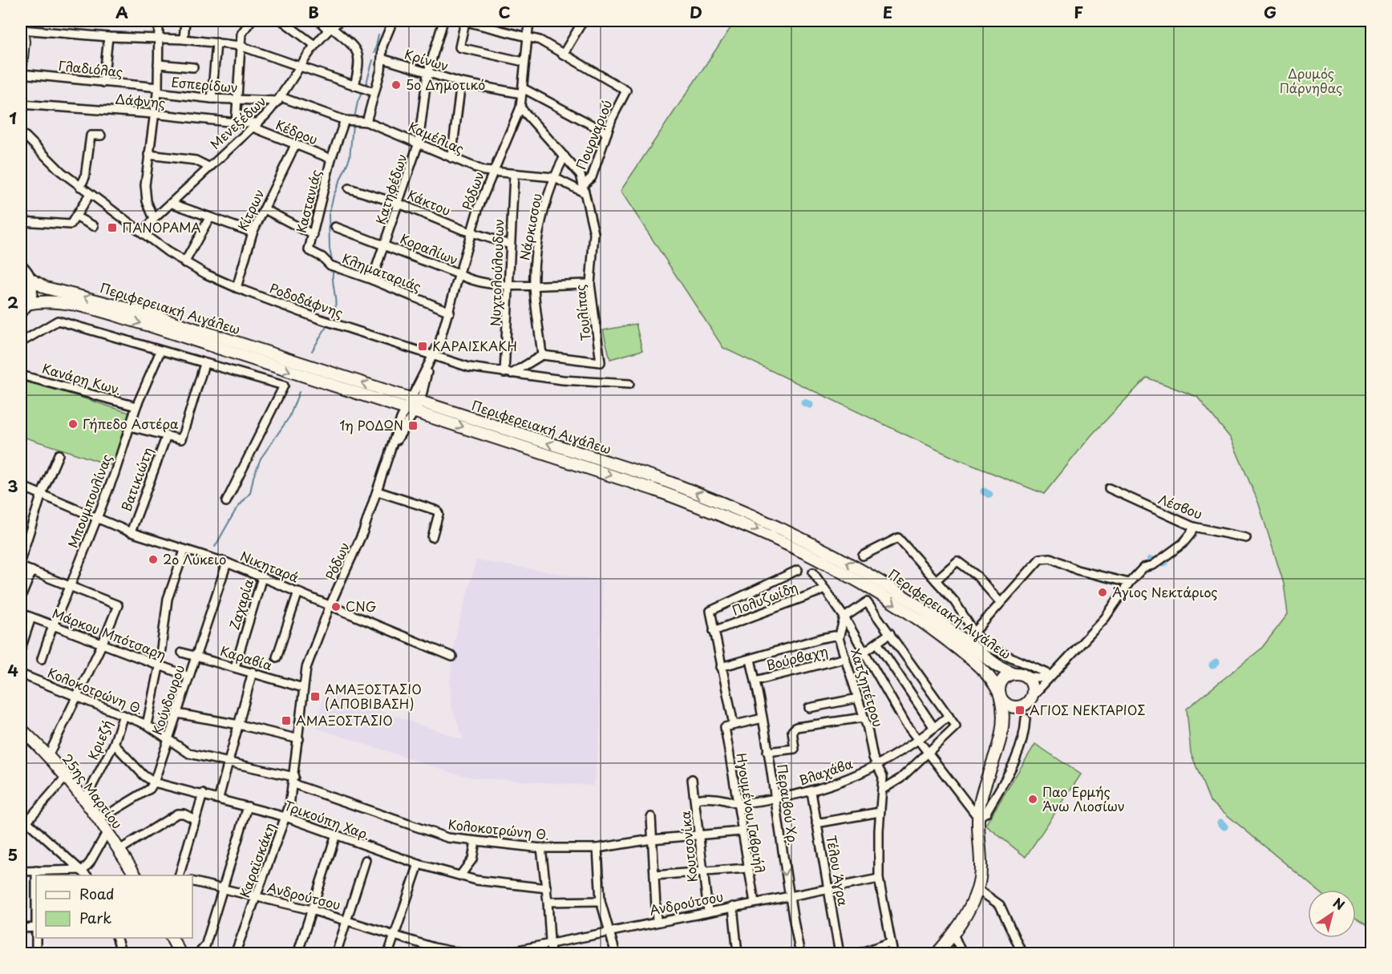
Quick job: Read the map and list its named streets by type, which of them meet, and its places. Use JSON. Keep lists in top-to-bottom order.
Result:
{
  "streets": {
    "main road": ["Περιφερειακή Αιγάλεω", "25ης Μαρτίου"],
    "street": [
      "Κρίνων",
      "Γλαδιόλας",
      "Εσπερίδων",
      "Δάφνης",
      "Μενεξέδων",
      "Κέδρου",
      "Πουρναριού",
      "Καμέλιας",
      "Κατηφέδων",
      "Ρόδων",
      "Καστανιάς",
      "Κάκτου",
      "Κίτρων",
      "Νάρκισσου",
      "Κοραλίων",
      "Κληματαριάς",
      "Νυχτολούλουδων",
      "Ροδοδάφνης",
      "Τουλίπας",
      "Κανάρη Κων.",
      "Βατικιώτη",
      "Μπουμπουλίνας",
      "Λέσβου",
      "Νικηταρά",
      "Πολυζωίδη",
      "Ζαχαρία",
      "Μάρκου Μπότσαρη",
      "Καραβία",
      "Βούρβαχη",
      "Χατζηπέτρου",
      "Κολοκοτρώνη Θ.",
      "Κούνδουρου",
      "Κριεζή",
      "Βλαχάβα",
      "Περαιβού Χρ.",
      "Ηγουμένου Γαβριήλ",
      "Τρικούπη Χαρ.",
      "Κουτσονίκα",
      "Καραϊσκάκη",
      "Τέλου Άγρα",
      "Ανδρούτσου"
    ]
  },
  "crossings": [
    ["Κρίνων", "Πουρναριού"],
    ["Κρίνων", "Κατηφέδων"],
    ["Κρίνων", "Ρόδων"],
    ["Γλαδιόλας", "Εσπερίδων"],
    ["Εσπερίδων", "Μενεξέδων"],
    ["Εσπερίδων", "Καμέλιας"],
    ["Δάφνης", "Μενεξέδων"],
    ["Δάφνης", "Κέδρου"],
    ["Μενεξέδων", "Κέδρου"],
    ["Μενεξέδων", "Καμέλιας"],
    ["Μενεξέδων", "Ροδοδάφνης"],
    ["Κέδρου", "Καστανιάς"],
    ["Κέδρου", "Κίτρων"],
    ["Πουρναριού", "Καμέλιας"],
    ["Πουρναριού", "Τουλίπας"],
    ["Καμέλιας", "Κατηφέδων"],
    ["Καμέλιας", "Ρόδων"],
    ["Καμέλιας", "Καστανιάς"],
    ["Καμέλιας", "Νάρκισσου"],
    ["Καμέλιας", "Νυχτολούλουδων"],
    ["Καμέλιας", "Τουλίπας"],
    ["Κατηφέδων", "Κάκτου"],
    ["Κατηφέδων", "Κοραλίων"],
    ["Κατηφέδων", "Κληματαριάς"],
    ["Ρόδων", "Κάκτου"],
    ["Ρόδων", "Κοραλίων"],
    ["Ρόδων", "Κληματαριάς"],
    ["Ρόδων", "Ροδοδάφνης"],
    ["Ρόδων", "Περιφερειακή Αιγάλεω"],
    ["Ρόδων", "Νικηταρά"],
    ["Ρόδων", "Καραϊσκάκη"],
    ["Καστανιάς", "Κληματαριάς"],
    ["Κάκτου", "Νυχτολούλουδων"],
    ["Κίτρων", "Ροδοδάφνης"],
    ["Νάρκισσου", "Κοραλίων"],
    ["Νάρκισσου", "Τουλίπας"],
    ["Κοραλίων", "Νυχτολούλουδων"],
    ["Κοραλίων", "Τουλίπας"],
    ["Νυχτολούλουδων", "Ροδοδάφνης"],
    ["Κανάρη Κων.", "Μπουμπουλίνας"],
    ["Βατικιώτη", "Νικηταρά"],
    ["Μπουμπουλίνας", "Νικηταρά"],
    ["Μπουμπουλίνας", "Μάρκου Μπότσαρη"],
    ["Νικηταρά", "Ζαχαρία"],
    ["Νικηταρά", "Κούνδουρου"],
    ["Νικηταρά", "Καραϊσκάκη"],
    ["Ζαχαρία", "Καραβία"],
    ["Μάρκου Μπότσαρη", "Κούνδουρου"],
    ["Καραβία", "Κούνδουρου"],
    ["Καραβία", "Καραϊσκάκη"],
    ["Βούρβαχη", "Χατζηπέτρου"],
    ["Βούρβαχη", "Περαιβού Χρ."],
    ["Χατζηπέτρου", "Βλαχάβα"],
    ["Χατζηπέτρου", "Ανδρούτσου"],
    ["Κολοκοτρώνη Θ.", "Κούνδουρου"],
    ["Κολοκοτρώνη Θ.", "Κριεζή"],
    ["Κολοκοτρώνη Θ.", "Ηγουμένου Γαβριήλ"],
    ["Κολοκοτρώνη Θ.", "Κουτσονίκα"],
    ["Κολοκοτρώνη Θ.", "Καραϊσκάκη"],
    ["Κούνδουρου", "Τρικούπη Χαρ."],
    ["Κριεζή", "25ης Μαρτίου"],
    ["Κριεζή", "Τρικούπη Χαρ."],
    ["Βλαχάβα", "Περαιβού Χρ."],
    ["Βλαχάβα", "Ηγουμένου Γαβριήλ"],
    ["Βλαχάβα", "Κουτσονίκα"],
    ["Βλαχάβα", "Τέλου Άγρα"],
    ["Περαιβού Χρ.", "Ανδρούτσου"],
    ["Ηγουμένου Γαβριήλ", "Ανδρούτσου"],
    ["Τρικούπη Χαρ.", "Καραϊσκάκη"],
    ["Κουτσονίκα", "Ανδρούτσου"],
    ["Καραϊσκάκη", "Ανδρούτσου"],
    ["Τέλου Άγρα", "Ανδρούτσου"]
  ],
  "parks": ["Δρυμός Πάρνηθας"],
  "places": {
    "other": [
      "5ο Δημοτικό",
      "Γήπεδο Αστέρα",
      "2ο Λύκειο",
      "Άγιος Νεκτάριος",
      "CNG",
      "Παο Ερμής Άνω Λιοσίων"
    ],
    "transit": [
      "ΠΑΝΟΡΑΜΑ",
      "ΚΑΡΑΙΣΚΑΚΗ",
      "1η ΡΟΔΩΝ",
      "ΑΜΑΞΟΣΤΑΣΙΟ (ΑΠΟΒΙΒΑΣΗ)",
      "ΑΓΙΟΣ ΝΕΚΤΑΡΙΟΣ",
      "ΑΜΑΞΟΣΤΑΣΙΟ"
    ]
  },
  "legend": ["Road", "Park"],
  "north": "top right",
  "grid": {
    "columns": [
      "A",
      "B",
      "C",
      "D",
      "E",
      "F",
      "G"
    ],
    "rows": [
      "1",
      "2",
      "3",
      "4",
      "5"
    ]
  }
}
